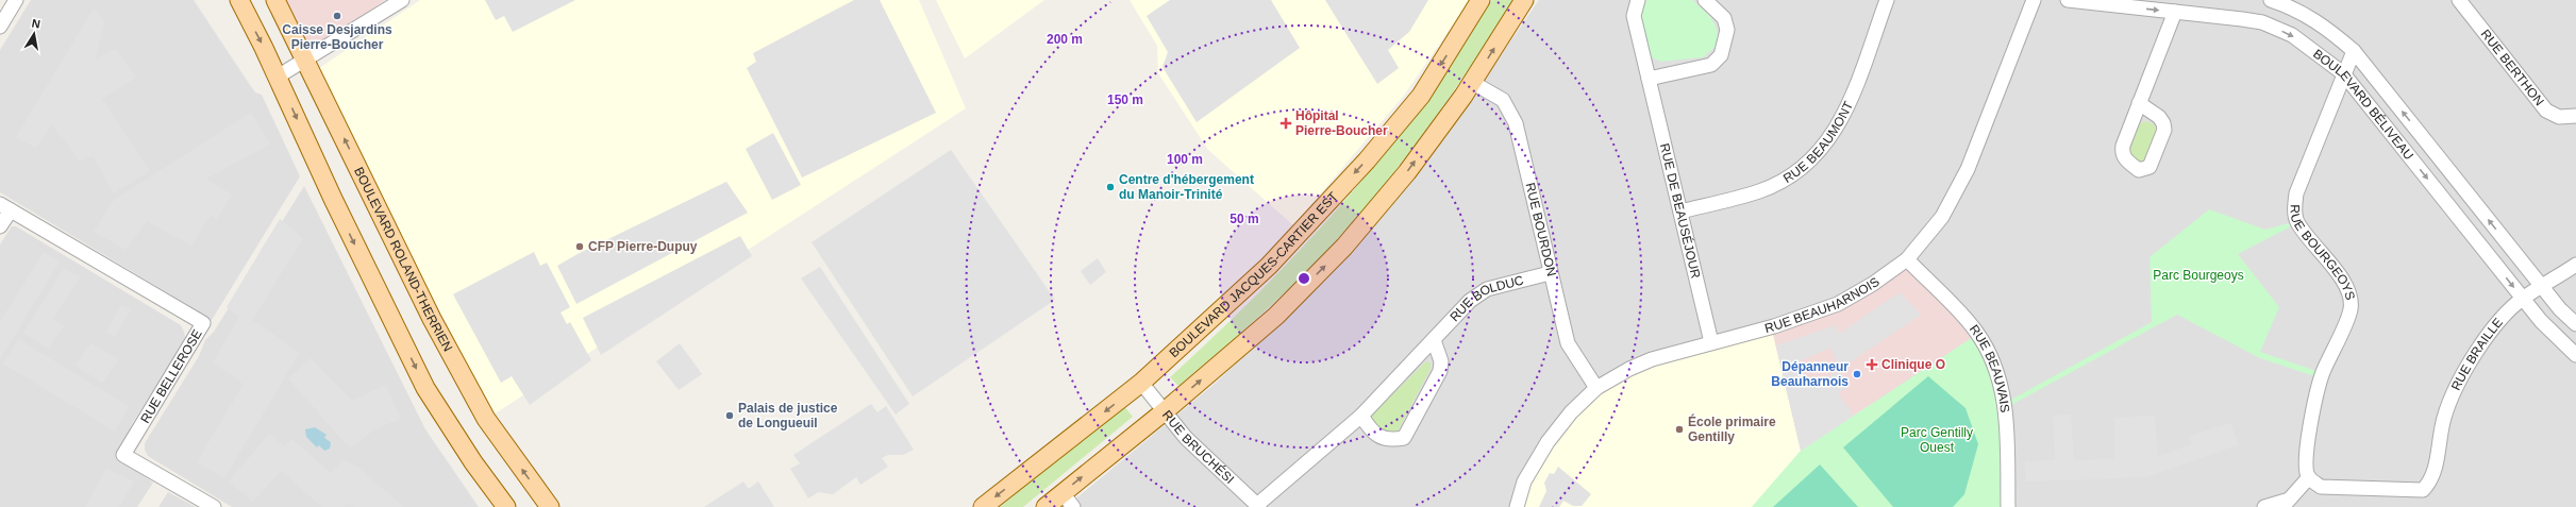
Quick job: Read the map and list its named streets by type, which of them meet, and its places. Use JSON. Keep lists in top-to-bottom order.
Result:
{
  "streets": {
    "main road": ["BOULEVARD ROLAND-THERRIEN", "BOULEVARD JACQUES-CARTIER EST"],
    "street": [
      "RUE BERTHON",
      "BOULEVARD BÉLIVEAU",
      "RUE BEAUMONT",
      "RUE DE BEAUSÉJOUR",
      "RUE BOURDON",
      "RUE BOURGEOYS",
      "RUE BOLDUC",
      "RUE BEAUHARNOIS",
      "RUE BRAILLE",
      "RUE BEAUVAIS",
      "RUE BELLEROSE",
      "RUE BRUCHÉSI"
    ]
  },
  "crossings": [
    ["BOULEVARD BÉLIVEAU", "RUE BOURGEOYS"],
    ["BOULEVARD BÉLIVEAU", "RUE BRAILLE"],
    ["RUE BEAUMONT", "RUE DE BEAUSÉJOUR"],
    ["RUE DE BEAUSÉJOUR", "RUE BEAUHARNOIS"],
    ["RUE BOURDON", "RUE BOLDUC"],
    ["RUE BOURDON", "RUE BEAUHARNOIS"],
    ["RUE BOURGEOYS", "RUE BRAILLE"],
    ["BOULEVARD JACQUES-CARTIER EST", "RUE BRUCHÉSI"],
    ["RUE BOLDUC", "RUE BRUCHÉSI"],
    ["RUE BEAUHARNOIS", "RUE BEAUVAIS"]
  ],
  "parks": ["Parc Bourgeoys", "Parc Gentilly Ouest"],
  "places": {
    "other": [
      "Caisse Desjardins Pierre-Boucher",
      "Centre d'hébergement du Manoir-Trinité",
      "CFP Pierre-Dupuy",
      "Dépanneur Beauharnois",
      "Palais de justice de Longueuil",
      "École primaire Gentilly"
    ],
    "health": ["Hôpital Pierre-Boucher", "Clinique O"]
  },
  "north": "top",
  "rings": [
    "200 m",
    "150 m",
    "100 m",
    "50 m"
  ]
}
